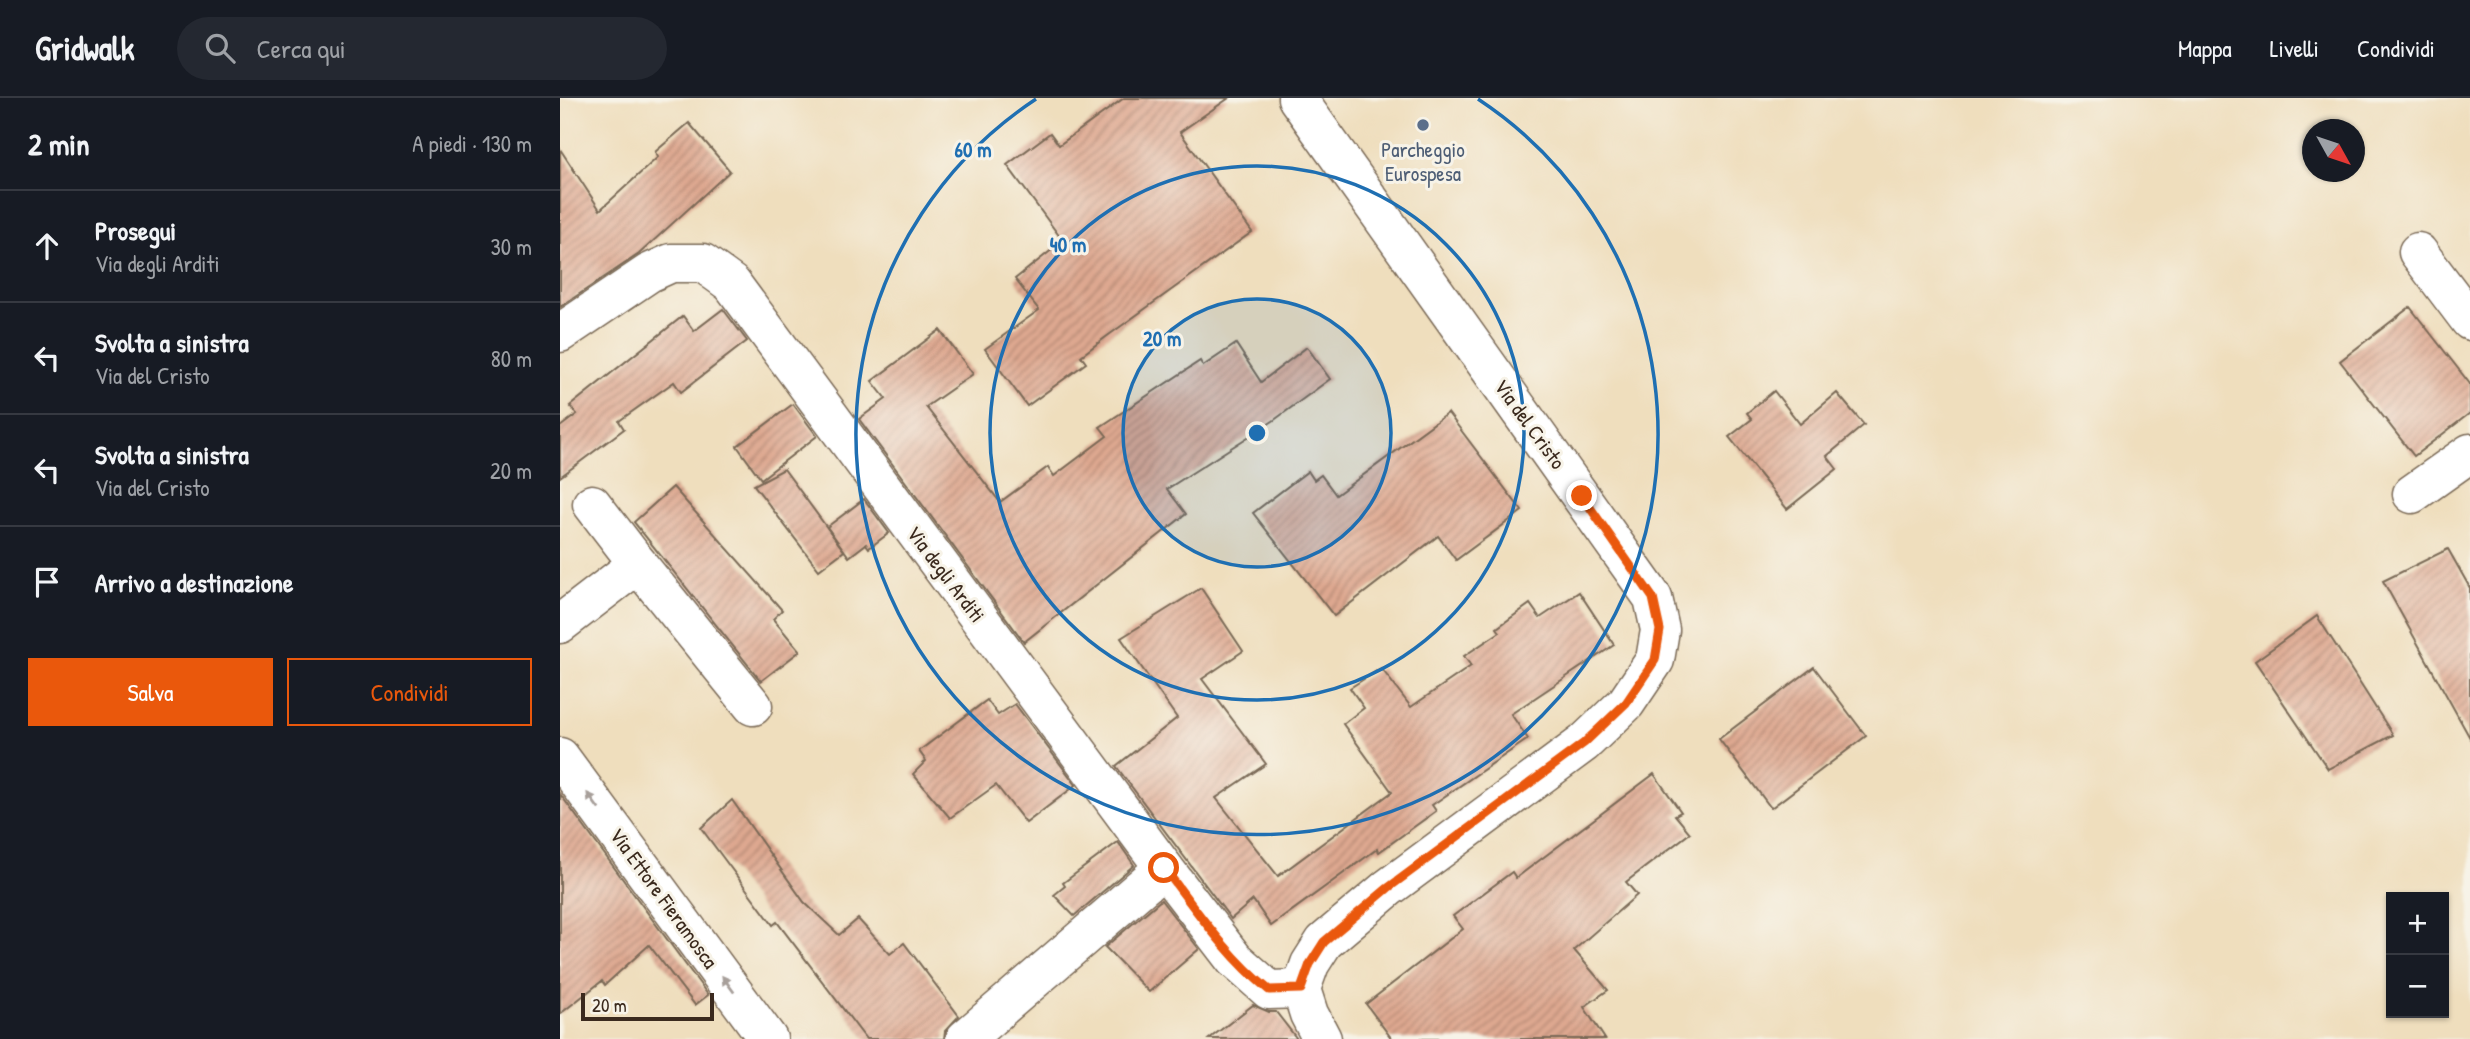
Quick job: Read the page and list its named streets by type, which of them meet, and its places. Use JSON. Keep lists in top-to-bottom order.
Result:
{
  "streets": {
    "street": ["Via del Cristo", "Via degli Arditi", "Via Ettore Fieramosca"]
  },
  "crossings": [
    ["Via del Cristo", "Via degli Arditi"]
  ],
  "one_way": ["Via Ettore Fieramosca"],
  "places": ["Parcheggio Eurospesa"],
  "scale_bar": "20 m",
  "north": "bottom right",
  "page": {
    "header": "Gridwalk",
    "search": "Cerca qui",
    "nav": ["Mappa", "Livelli", "Condividi"],
    "heading": ["2 min", "A piedi · 130 m"],
    "list": [
      ["Prosegui", "Via degli Arditi", "30 m"],
      ["Svolta a sinistra", "Via del Cristo", "80 m"],
      ["Svolta a sinistra", "Via del Cristo", "20 m"],
      "Arrivo a destinazione"
    ],
    "buttons": ["Salva", "Condividi"],
    "map_buttons": ["+", "−"],
    "scale": "20 m"
  },
  "rings": ["60 m", "40 m", "20 m"]
}
